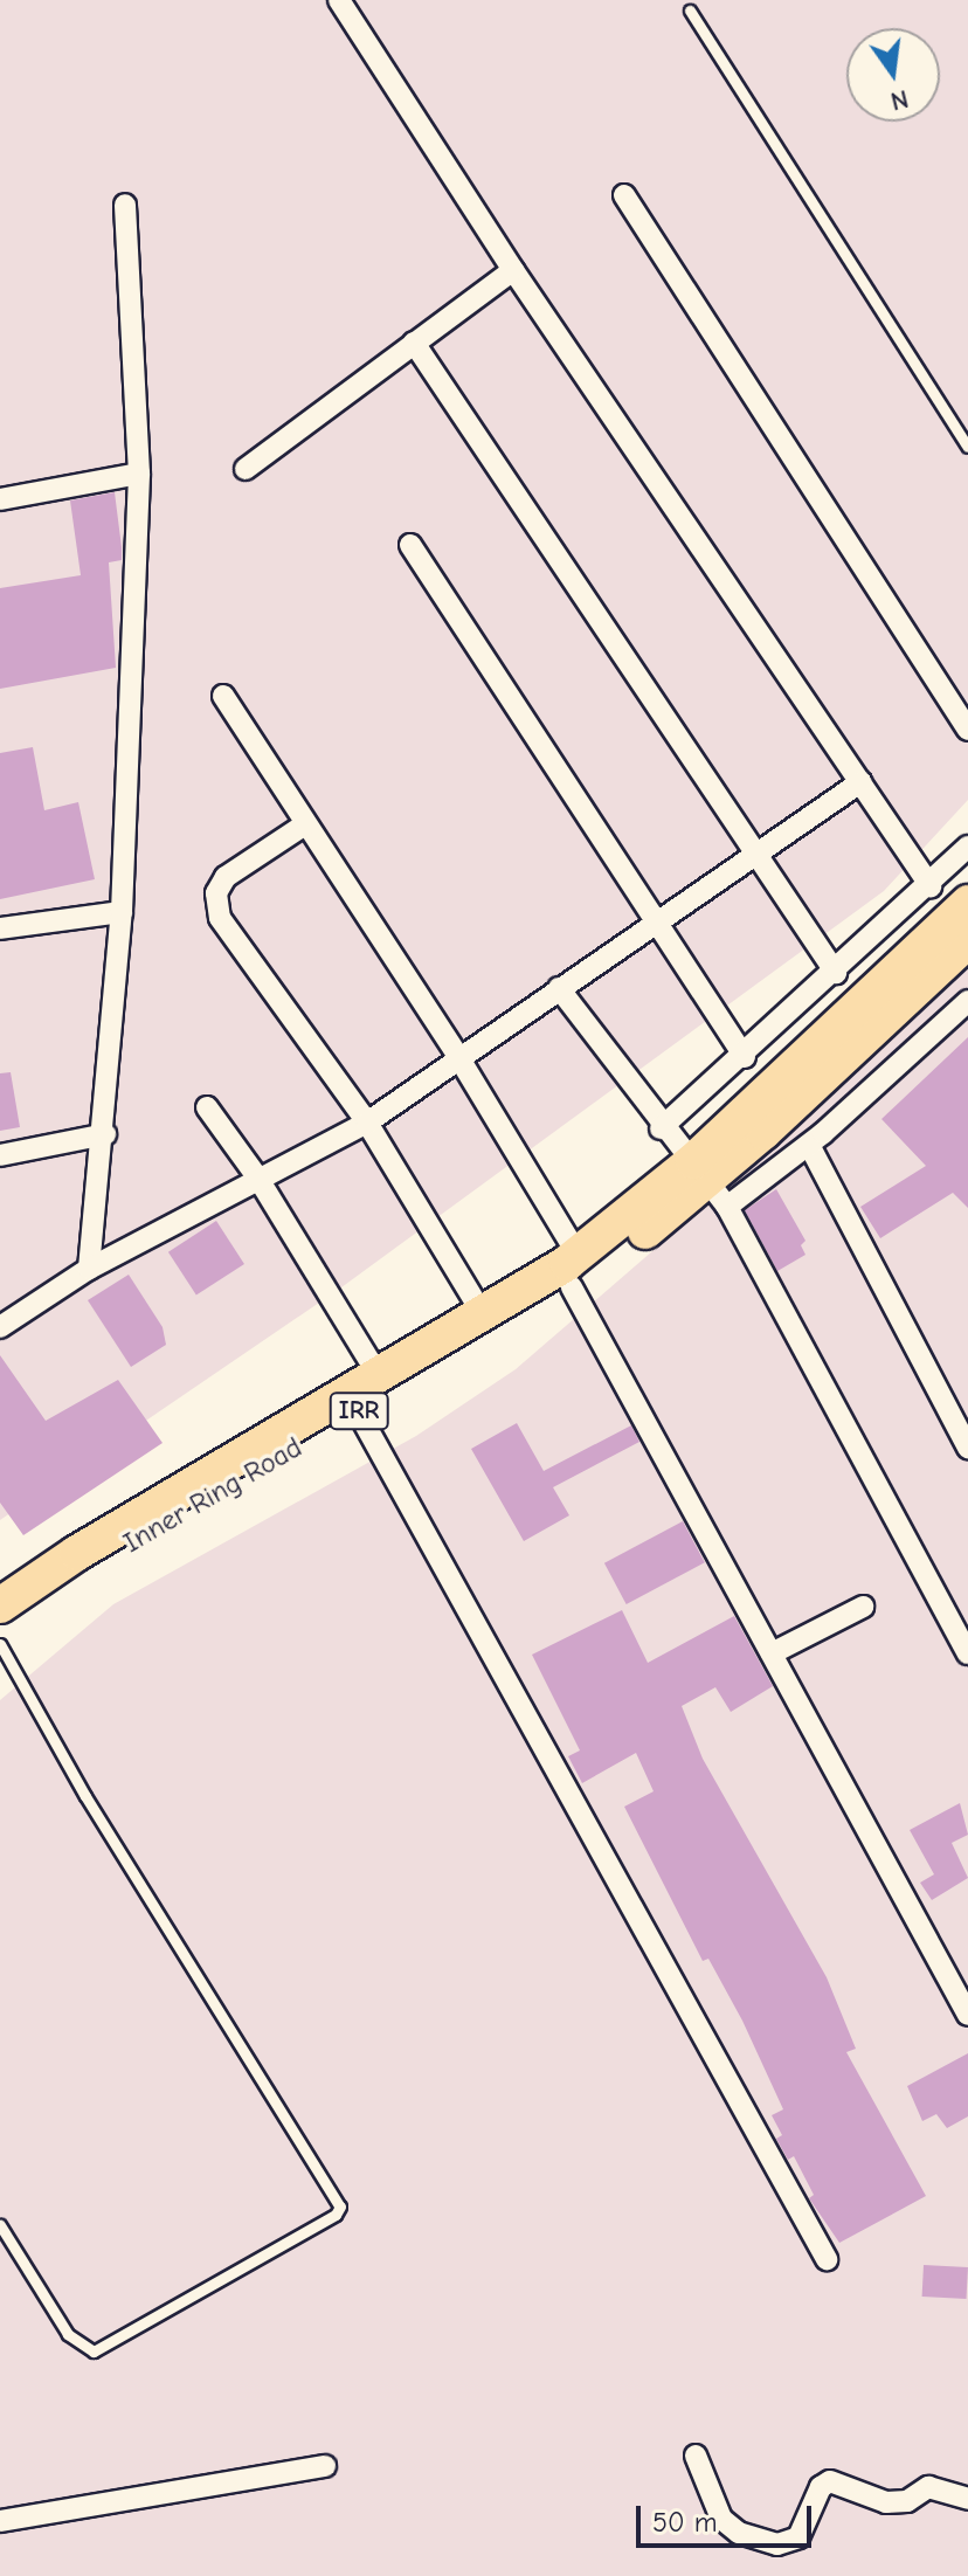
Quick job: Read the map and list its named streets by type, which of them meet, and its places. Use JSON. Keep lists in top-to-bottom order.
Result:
{
  "streets": {
    "main road": ["IRR", "Inner Ring Road"]
  },
  "crossings": [
    ["IRR", "Inner Ring Road"]
  ],
  "scale_bar": "50 m",
  "north": "bottom"
}
